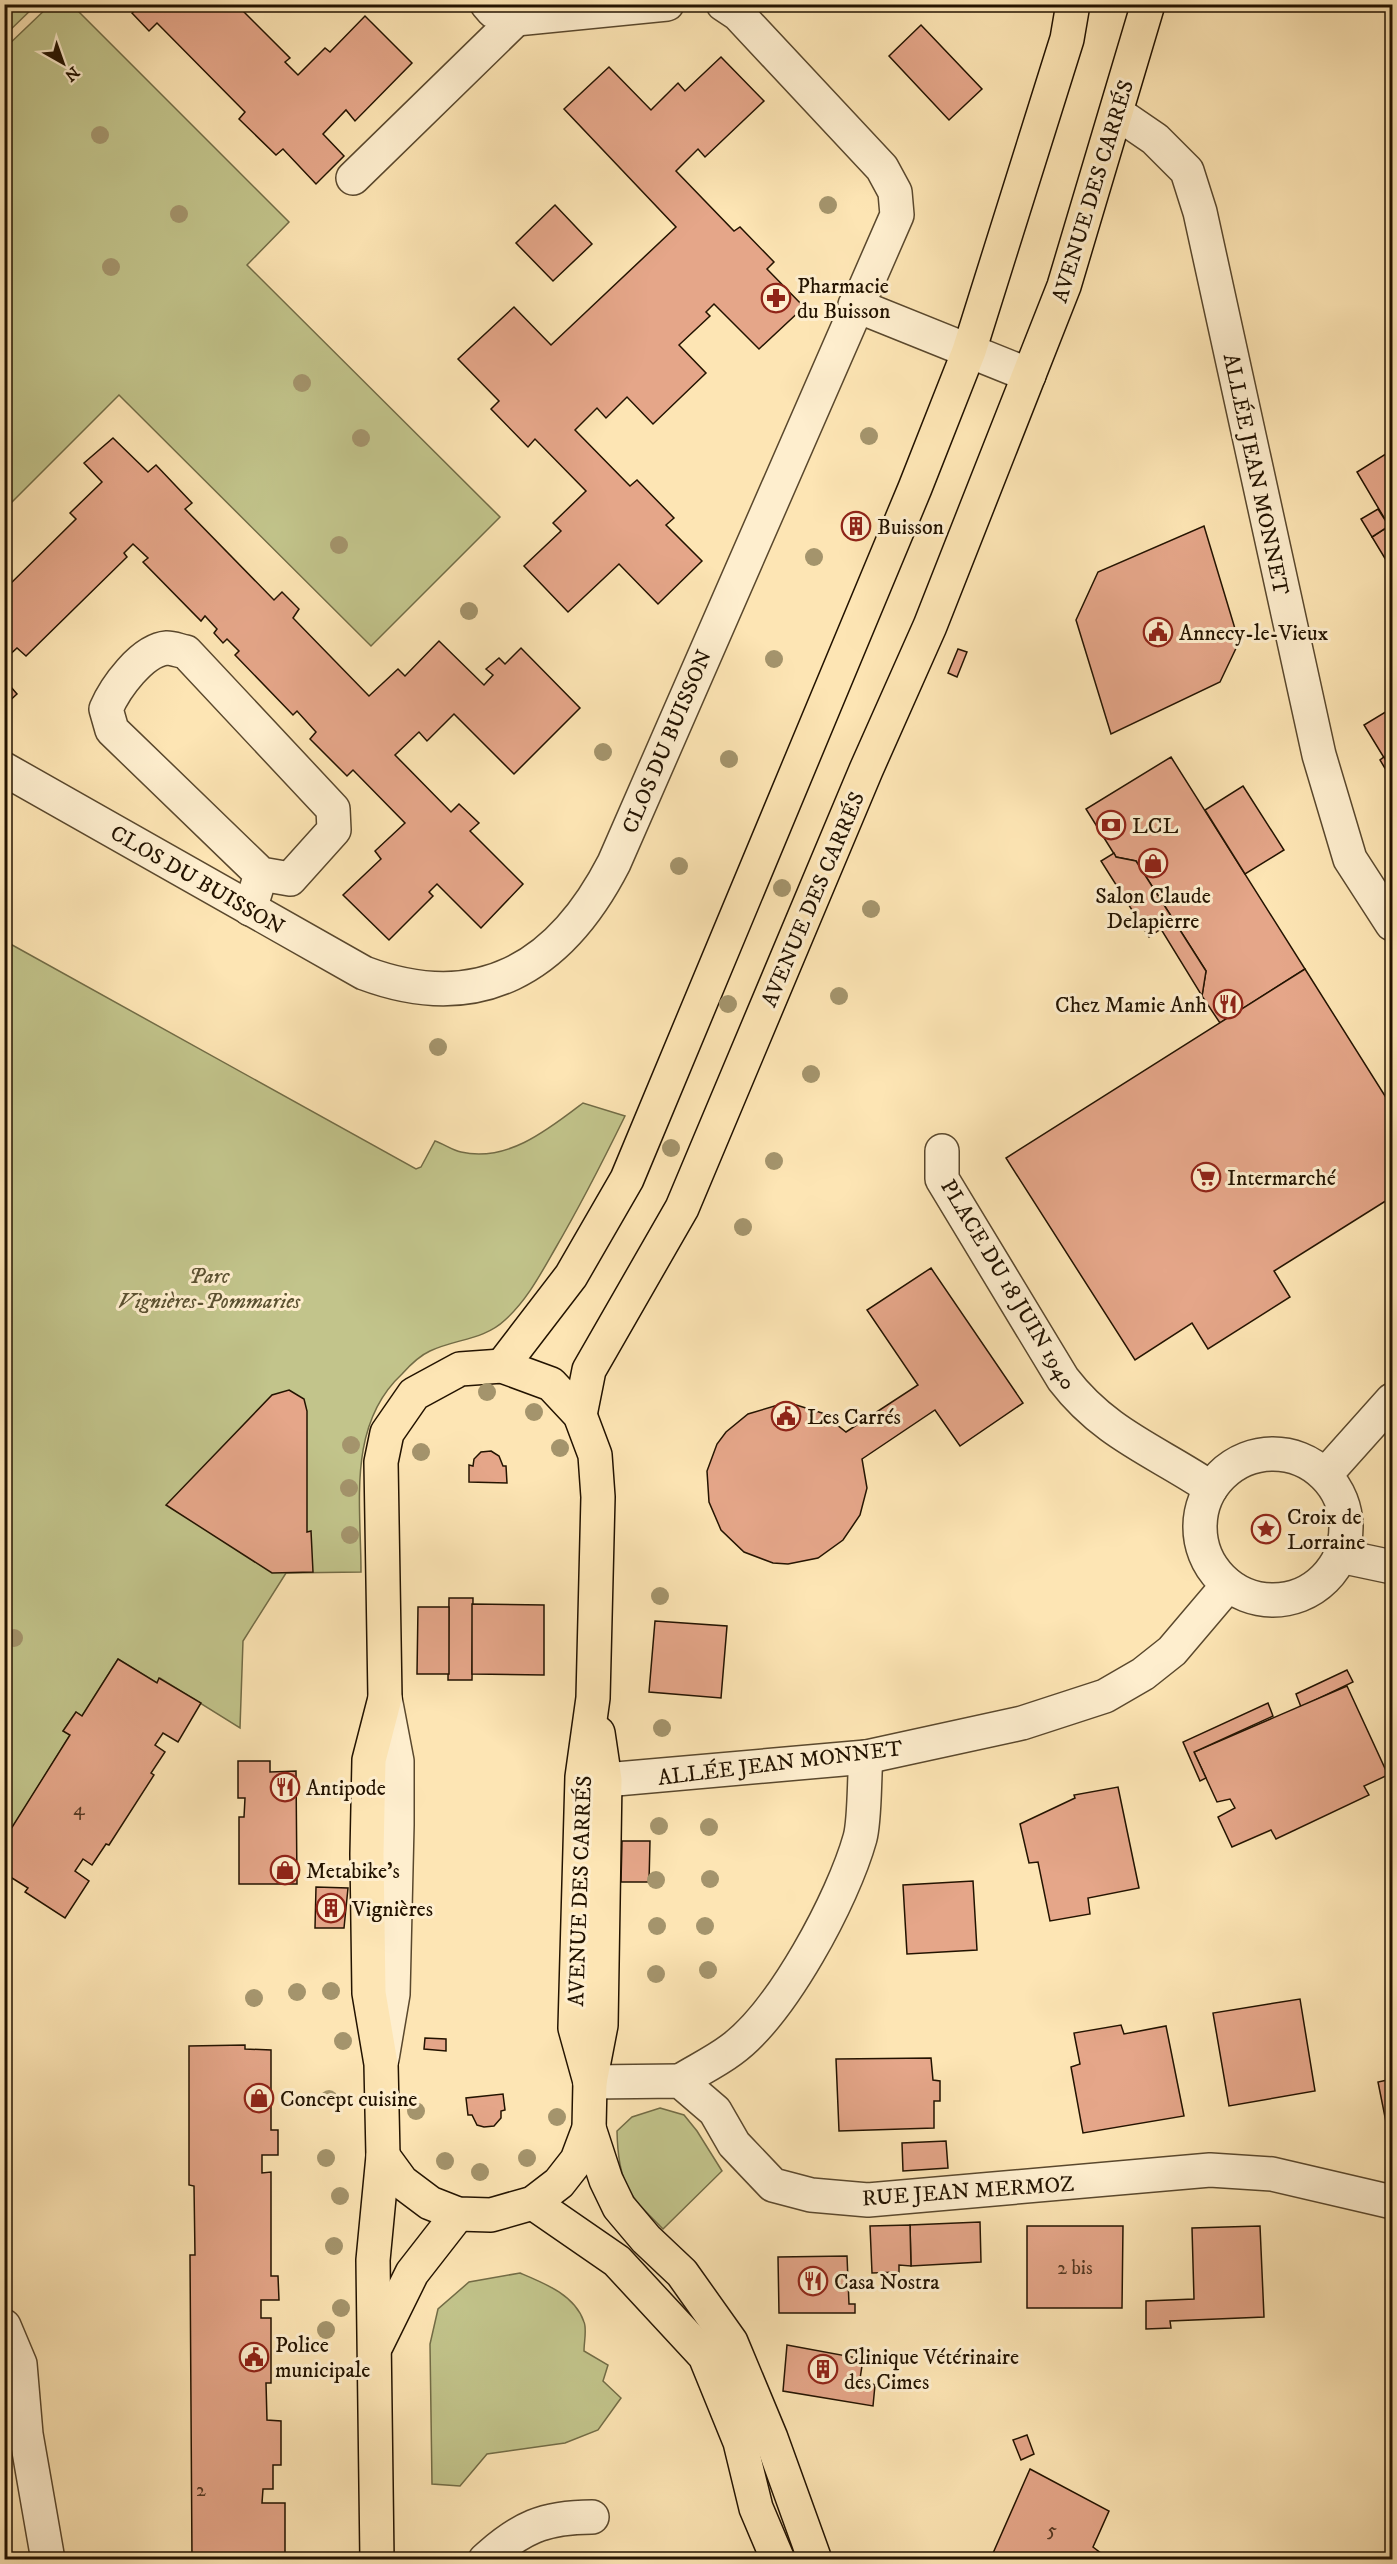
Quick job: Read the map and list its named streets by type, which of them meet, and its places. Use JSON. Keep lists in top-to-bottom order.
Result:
{
  "streets": {
    "main road": ["AVENUE DES CARRÉS"],
    "street": [
      "ALLÉE JEAN MONNET",
      "CLOS DU BUISSON",
      "PLACE DU 18 JUIN 1940",
      "RUE JEAN MERMOZ"
    ]
  },
  "crossings": [
    ["AVENUE DES CARRÉS", "ALLÉE JEAN MONNET"],
    ["ALLÉE JEAN MONNET", "PLACE DU 18 JUIN 1940"]
  ],
  "parks": ["Parc Vignières-Pommaries"],
  "places": {
    "pharmacy": ["Pharmacie du Buisson"],
    "building": ["Buisson", "Vignières", "Clinique Vétérinaire des Cimes"],
    "public building": ["Annecy-le-Vieux", "Les Carrés", "Police municipale"],
    "bank": ["LCL"],
    "shop": ["Salon Claude Delapierre", "Metabike's", "Concept cuisine"],
    "restaurant": ["Chez Mamie Anh", "Antipode", "Casa Nostra"],
    "supermarket": ["Intermarché"],
    "place": ["Croix de Lorraine"]
  },
  "house_numbers": [
    "4",
    "2 bis",
    "2",
    "5"
  ],
  "north": "bottom right"
}
